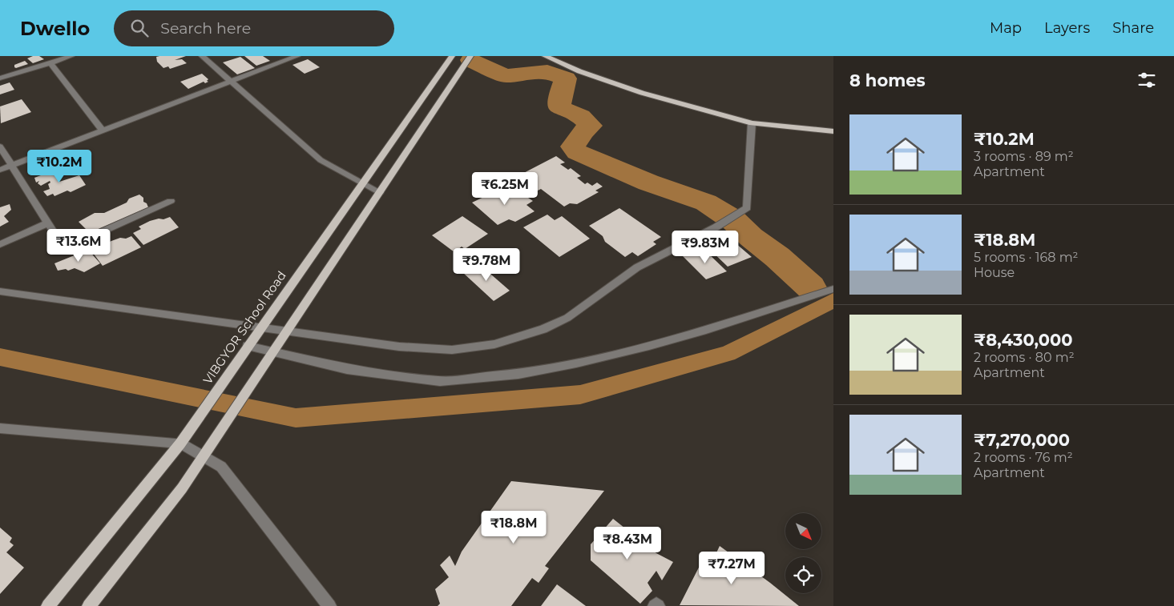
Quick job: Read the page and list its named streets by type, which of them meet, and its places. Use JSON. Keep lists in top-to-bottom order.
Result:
{
  "streets": {
    "main road": ["VIBGYOR School Road"]
  },
  "north": "bottom right",
  "page": {
    "header": "Dwello",
    "search": "Search here",
    "nav": ["Map", "Layers", "Share"],
    "heading": "8 homes",
    "list": [
      {
        "name": "₹10.2M",
        "note": "3 rooms · 89 m² · Apartment"
      },
      {
        "name": "₹18.8M",
        "note": "5 rooms · 168 m² · House"
      },
      {
        "name": "₹8,430,000",
        "note": "2 rooms · 80 m² · Apartment"
      },
      {
        "name": "₹7,270,000",
        "note": "2 rooms · 76 m² · Apartment"
      }
    ],
    "price": [
      "₹10.2M",
      "₹6.25M",
      "₹13.6M",
      "₹9.83M",
      "₹9.78M",
      "₹18.8M",
      "₹8.43M",
      "₹7.27M"
    ]
  }
}
